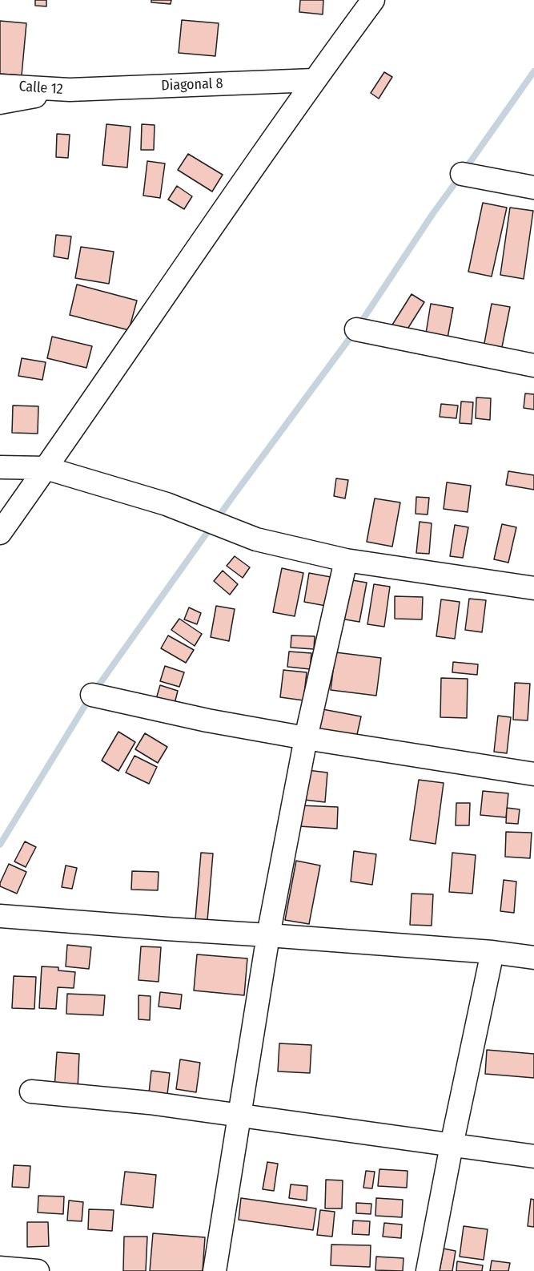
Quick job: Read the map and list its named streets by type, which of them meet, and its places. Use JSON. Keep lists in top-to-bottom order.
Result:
{
  "streets": {
    "street": ["Diagonal 8", "Calle 12"]
  },
  "crossings": [
    ["Diagonal 8", "Calle 12"]
  ]
}
